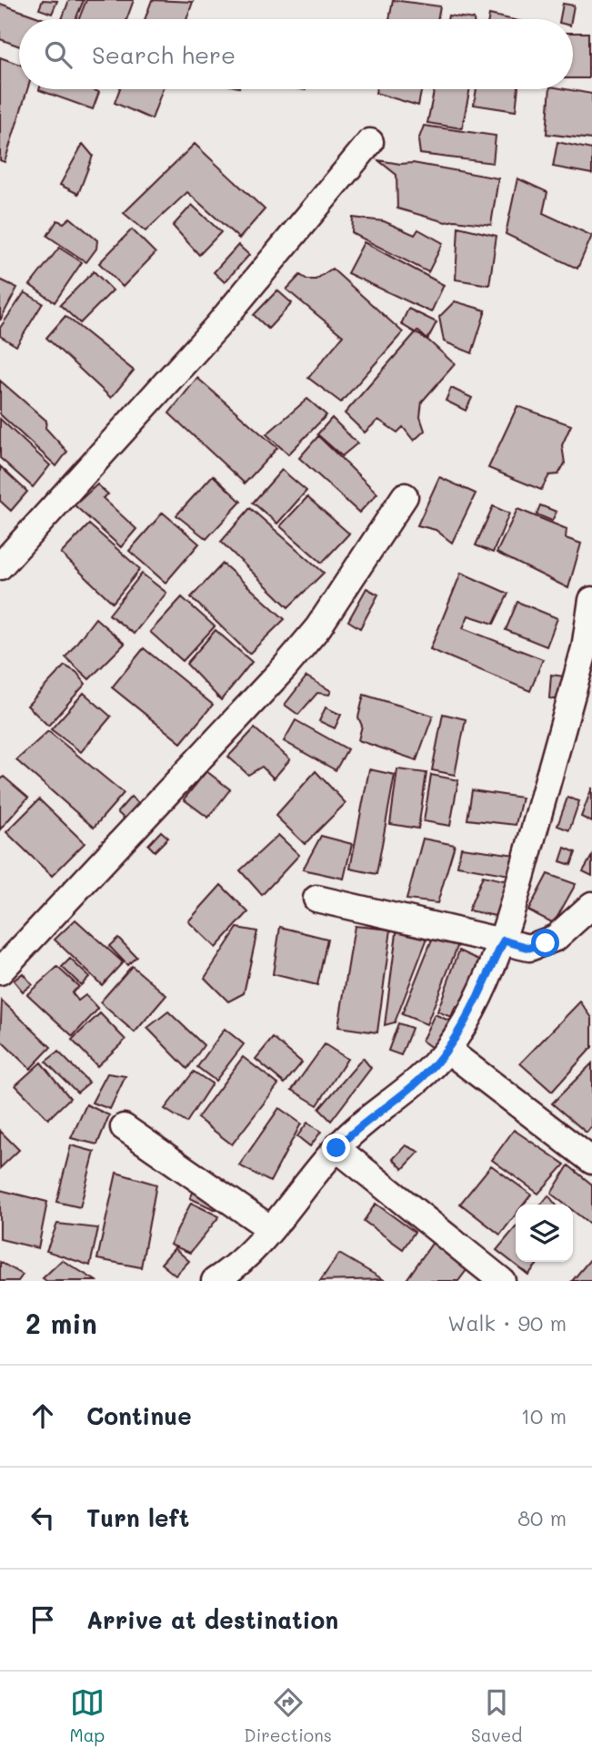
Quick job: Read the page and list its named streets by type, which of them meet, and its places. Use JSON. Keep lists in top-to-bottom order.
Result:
{
  "page": {
    "search": "Search here",
    "heading": ["2 min", "Walk · 90 m"],
    "list": [
      ["Continue", "10 m"],
      ["Turn left", "80 m"],
      "Arrive at destination"
    ],
    "nav": ["Map", "Directions", "Saved"]
  }
}
